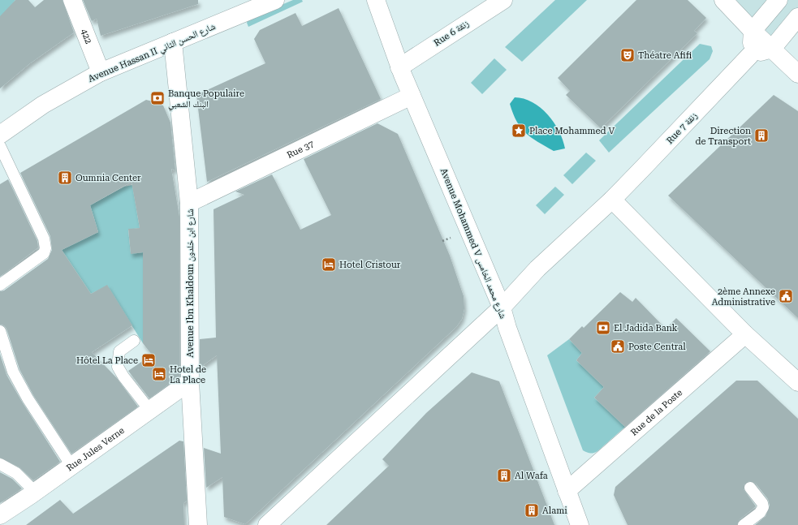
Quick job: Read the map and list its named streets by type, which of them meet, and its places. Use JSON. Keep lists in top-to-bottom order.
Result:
{
  "streets": {
    "street": [
      "Rue 6 زنقة",
      "422",
      "Avenue Hassan II شارع الحسن الثاني",
      "Rue 7 زنقة",
      "Rue 37",
      "Avenue Mohammed V شارع محمد الخامس",
      "Avenue Ibn Khaldoun شارع ابن خلدون",
      "Rue de la Poste",
      "Rue Jules Verne"
    ]
  },
  "crossings": [
    ["Rue 6 زنقة", "Avenue Mohammed V شارع محمد الخامس"],
    ["422", "Avenue Hassan II شارع الحسن الثاني"],
    ["Avenue Hassan II شارع الحسن الثاني", "Avenue Ibn Khaldoun شارع ابن خلدون"],
    ["Rue 7 زنقة", "Avenue Mohammed V شارع محمد الخامس"],
    ["Rue 37", "Avenue Mohammed V شارع محمد الخامس"],
    ["Rue 37", "Avenue Ibn Khaldoun شارع ابن خلدون"],
    ["Avenue Mohammed V شارع محمد الخامس", "Rue de la Poste"],
    ["Avenue Ibn Khaldoun شارع ابن خلدون", "Rue Jules Verne"]
  ],
  "places": {
    "theatre": ["Théatre Afifi"],
    "bank": ["Banque Populaire البنك الشعبي", "El Jadida Bank"],
    "place": ["Place Mohammed V"],
    "building": [
      "Direction de Transport",
      "Oumnia Center",
      "Al Wafa",
      "Alami"
    ],
    "hotel": ["Hotel Cristour", "Hôtel La Place", "Hotel de La Place"],
    "public building": ["2ème Annexe Administrative", "Poste Central"]
  }
}
